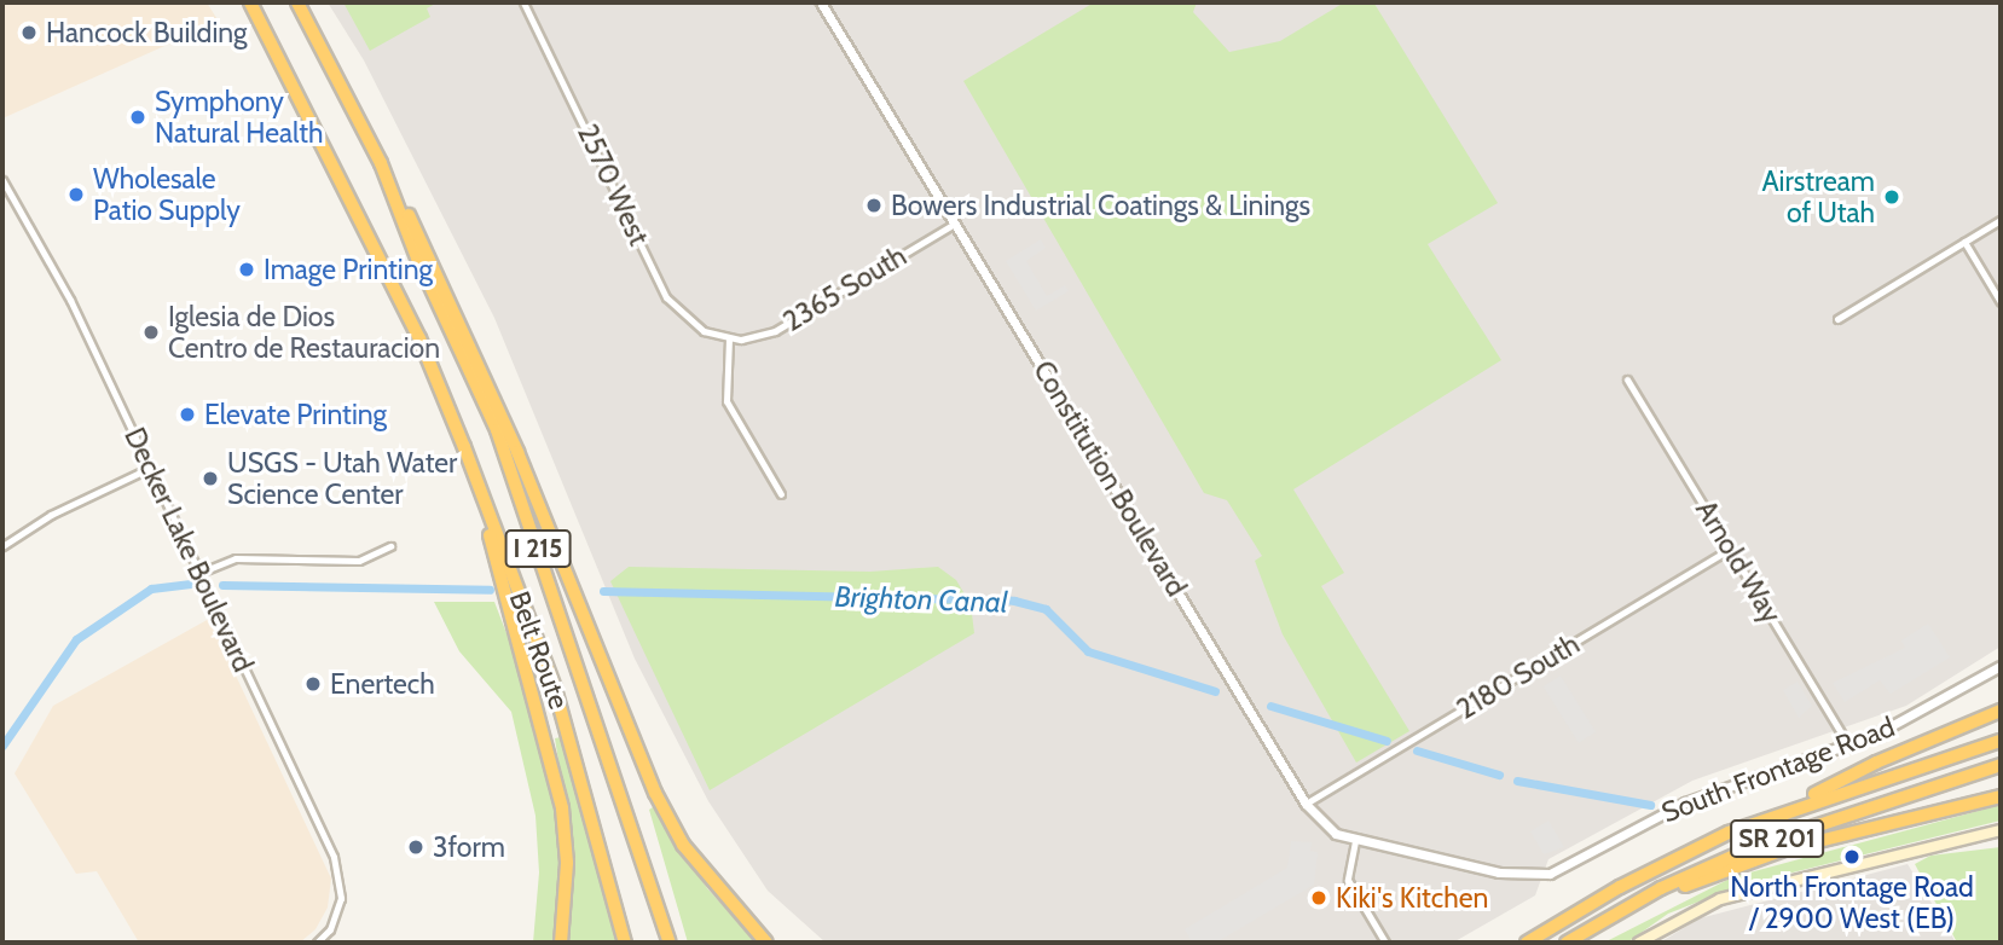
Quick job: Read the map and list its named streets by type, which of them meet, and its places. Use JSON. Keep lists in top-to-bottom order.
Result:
{
  "streets": {
    "highway": ["I 215", "Belt Route", "SR 201"],
    "street": [
      "2570 West",
      "2365 South",
      "Constitution Boulevard",
      "Decker Lake Boulevard",
      "Arnold Way",
      "2180 South",
      "South Frontage Road"
    ]
  },
  "crossings": [
    ["2570 West", "2365 South"],
    ["2365 South", "Constitution Boulevard"],
    ["Constitution Boulevard", "2180 South"],
    ["Constitution Boulevard", "South Frontage Road"],
    ["Arnold Way", "2180 South"],
    ["Arnold Way", "South Frontage Road"]
  ],
  "water": ["Brighton Canal"],
  "places": [
    "Hancock Building",
    "Symphony Natural Health",
    "Wholesale Patio Supply",
    "Airstream of Utah",
    "Bowers Industrial Coatings & Linings",
    "Image Printing",
    "Iglesia de Dios Centro de Restauracion",
    "Elevate Printing",
    "USGS - Utah Water Science Center",
    "Enertech",
    "3form",
    "North Frontage Road / 2900 West (EB)",
    "Kiki's Kitchen"
  ]
}
